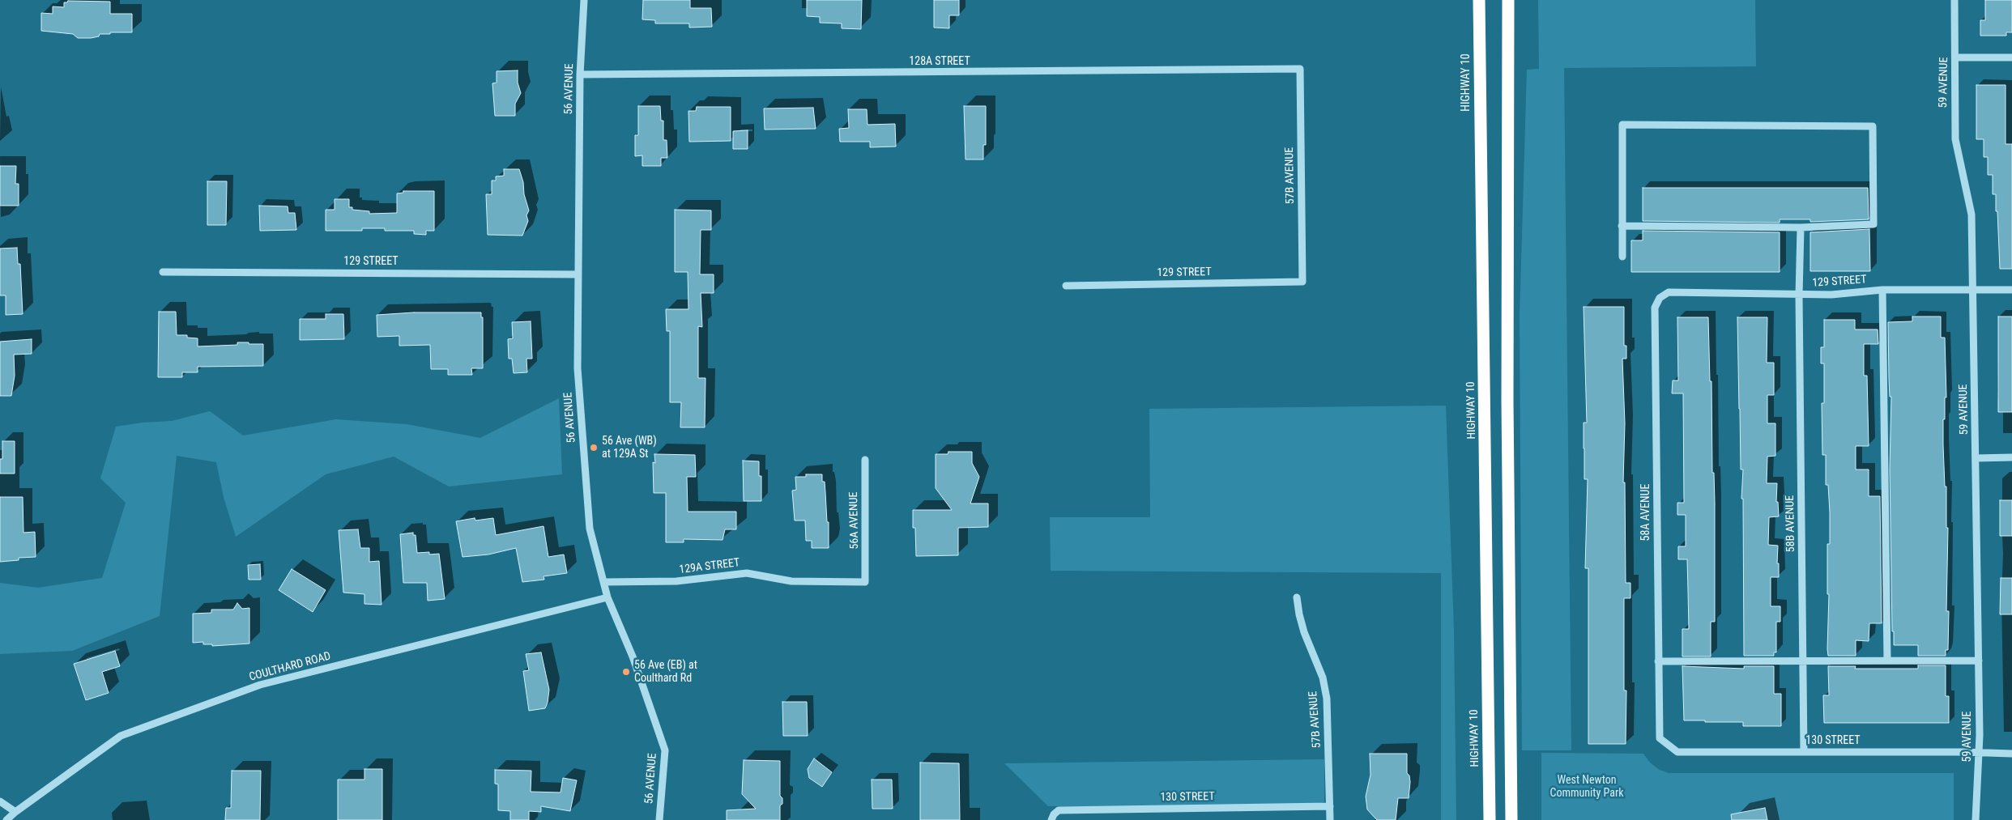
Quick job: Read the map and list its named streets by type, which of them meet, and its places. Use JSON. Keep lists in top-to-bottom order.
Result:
{
  "streets": {
    "highway": ["HIGHWAY 10"],
    "street": [
      "128A STREET",
      "59 AVENUE",
      "56 AVENUE",
      "57B AVENUE",
      "129 STREET",
      "58A AVENUE",
      "56A AVENUE",
      "58B AVENUE",
      "129A STREET",
      "COULTHARD ROAD",
      "130 STREET"
    ]
  },
  "crossings": [
    ["128A STREET", "56 AVENUE"],
    ["128A STREET", "57B AVENUE"],
    ["59 AVENUE", "129 STREET"],
    ["59 AVENUE", "130 STREET"],
    ["56 AVENUE", "129 STREET"],
    ["56 AVENUE", "129A STREET"],
    ["56 AVENUE", "COULTHARD ROAD"],
    ["57B AVENUE", "129 STREET"],
    ["57B AVENUE", "130 STREET"],
    ["129 STREET", "58A AVENUE"],
    ["129 STREET", "58B AVENUE"],
    ["58A AVENUE", "130 STREET"],
    ["56A AVENUE", "129A STREET"],
    ["58B AVENUE", "130 STREET"]
  ],
  "parks": ["West Newton Community Park"],
  "places": ["56 Ave (WB) at 129A St", "56 Ave (EB) at Coulthard Rd"]
}
